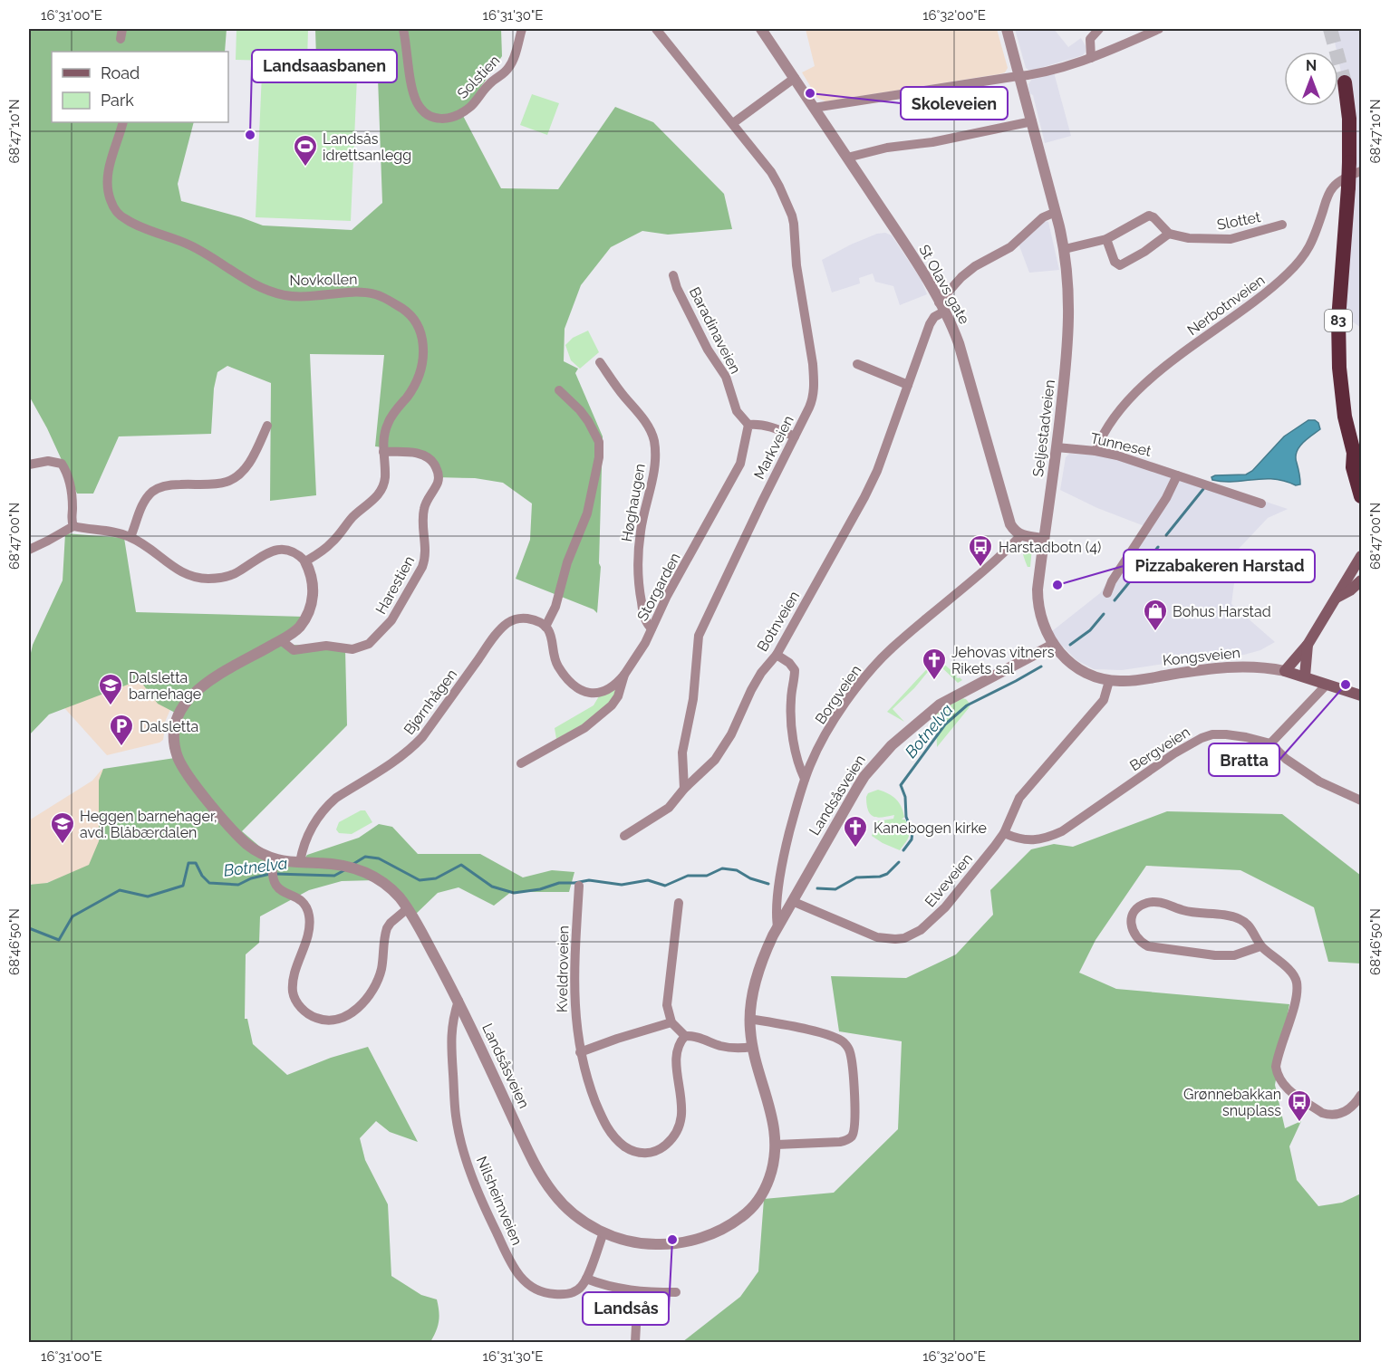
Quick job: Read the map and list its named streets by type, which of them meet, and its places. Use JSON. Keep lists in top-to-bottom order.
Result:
{
  "streets": {
    "highway": ["83"],
    "main road": ["Kongsveien"],
    "street": [
      "Solstien",
      "Slottet",
      "Novkollen",
      "St Olavs gate",
      "Nerbotnveien",
      "Baradinaveien",
      "Seljestadveien",
      "Tunneset",
      "Markveien",
      "Høghaugen",
      "Harestien",
      "Storgarden",
      "Botnveien",
      "Borgveien",
      "Bjørnhågen",
      "Bergveien",
      "Landsåsveien",
      "Elveveien",
      "Kveldroveien",
      "Nilsheimveien"
    ]
  },
  "crossings": [
    ["Novkollen", "Harestien"],
    ["Novkollen", "Landsåsveien"],
    ["St Olavs gate", "Botnveien"],
    ["St Olavs gate", "Borgveien"],
    ["Nerbotnveien", "83"],
    ["Nerbotnveien", "Tunneset"],
    ["Baradinaveien", "Storgarden"],
    ["Seljestadveien", "Tunneset"],
    ["Seljestadveien", "Botnveien"],
    ["Seljestadveien", "Kongsveien"],
    ["Seljestadveien", "Landsåsveien"],
    ["Markveien", "Botnveien"],
    ["Høghaugen", "Storgarden"],
    ["Harestien", "Landsåsveien"],
    ["Kongsveien", "Landsåsveien"],
    ["Kongsveien", "Elveveien"],
    ["Borgveien", "Landsåsveien"],
    ["Bjørnhågen", "Landsåsveien"],
    ["Bergveien", "Elveveien"],
    ["Landsåsveien", "Elveveien"],
    ["Landsåsveien", "Nilsheimveien"]
  ],
  "water": ["Botnelva"],
  "places": {
    "other": [
      "Skoleveien",
      "Landsaasbanen",
      "Pizzabakeren Harstad",
      "Bratta",
      "Landsås"
    ],
    "sports": ["Landsås idrettsanlegg"],
    "bus stop": ["Harstadbotn (4)", "Grønnebakkan snuplass"],
    "shop": ["Bohus Harstad"],
    "church": ["Jehovas vitners Rikets sal", "Kanebogen kirke"],
    "school or university": ["Dalsletta barnehage", "Heggen barnehager, avd. Blåbærdalen"],
    "parking": ["Dalsletta"]
  },
  "legend": ["Road", "Park"],
  "north": "top",
  "coordinates": [
    "16°31'00\"E",
    "16°31'30\"E",
    "16°32'00\"E",
    "68°47'10\"N",
    "68°47'00\"N",
    "68°46'50\"N"
  ]
}
